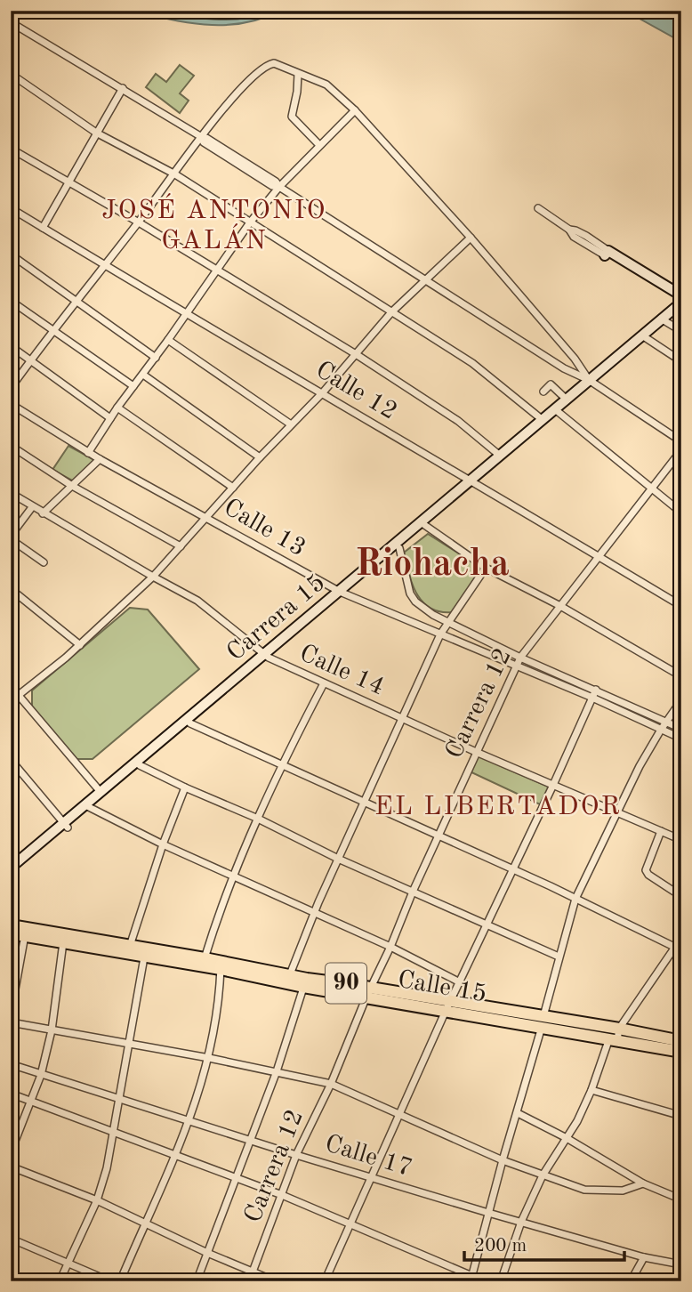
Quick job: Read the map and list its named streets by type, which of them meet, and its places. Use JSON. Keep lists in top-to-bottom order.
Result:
{
  "streets": {
    "highway": ["90", "Calle 15"],
    "main road": ["Carrera 15"],
    "street": [
      "Calle 12",
      "Calle 13",
      "Calle 14",
      "Carrera 12",
      "Calle 17"
    ]
  },
  "crossings": [
    ["Calle 12", "Carrera 15"],
    ["Calle 12", "Carrera 12"],
    ["Calle 13", "Carrera 15"],
    ["Calle 13", "Carrera 12"],
    ["Carrera 15", "Calle 14"],
    ["Calle 14", "Carrera 12"],
    ["Carrera 12", "Calle 15"],
    ["Carrera 12", "Calle 17"]
  ],
  "districts": ["JOSÉ ANTONIO GALÁN", "Riohacha", "EL LIBERTADOR"],
  "scale_bar": "200 m"
}
